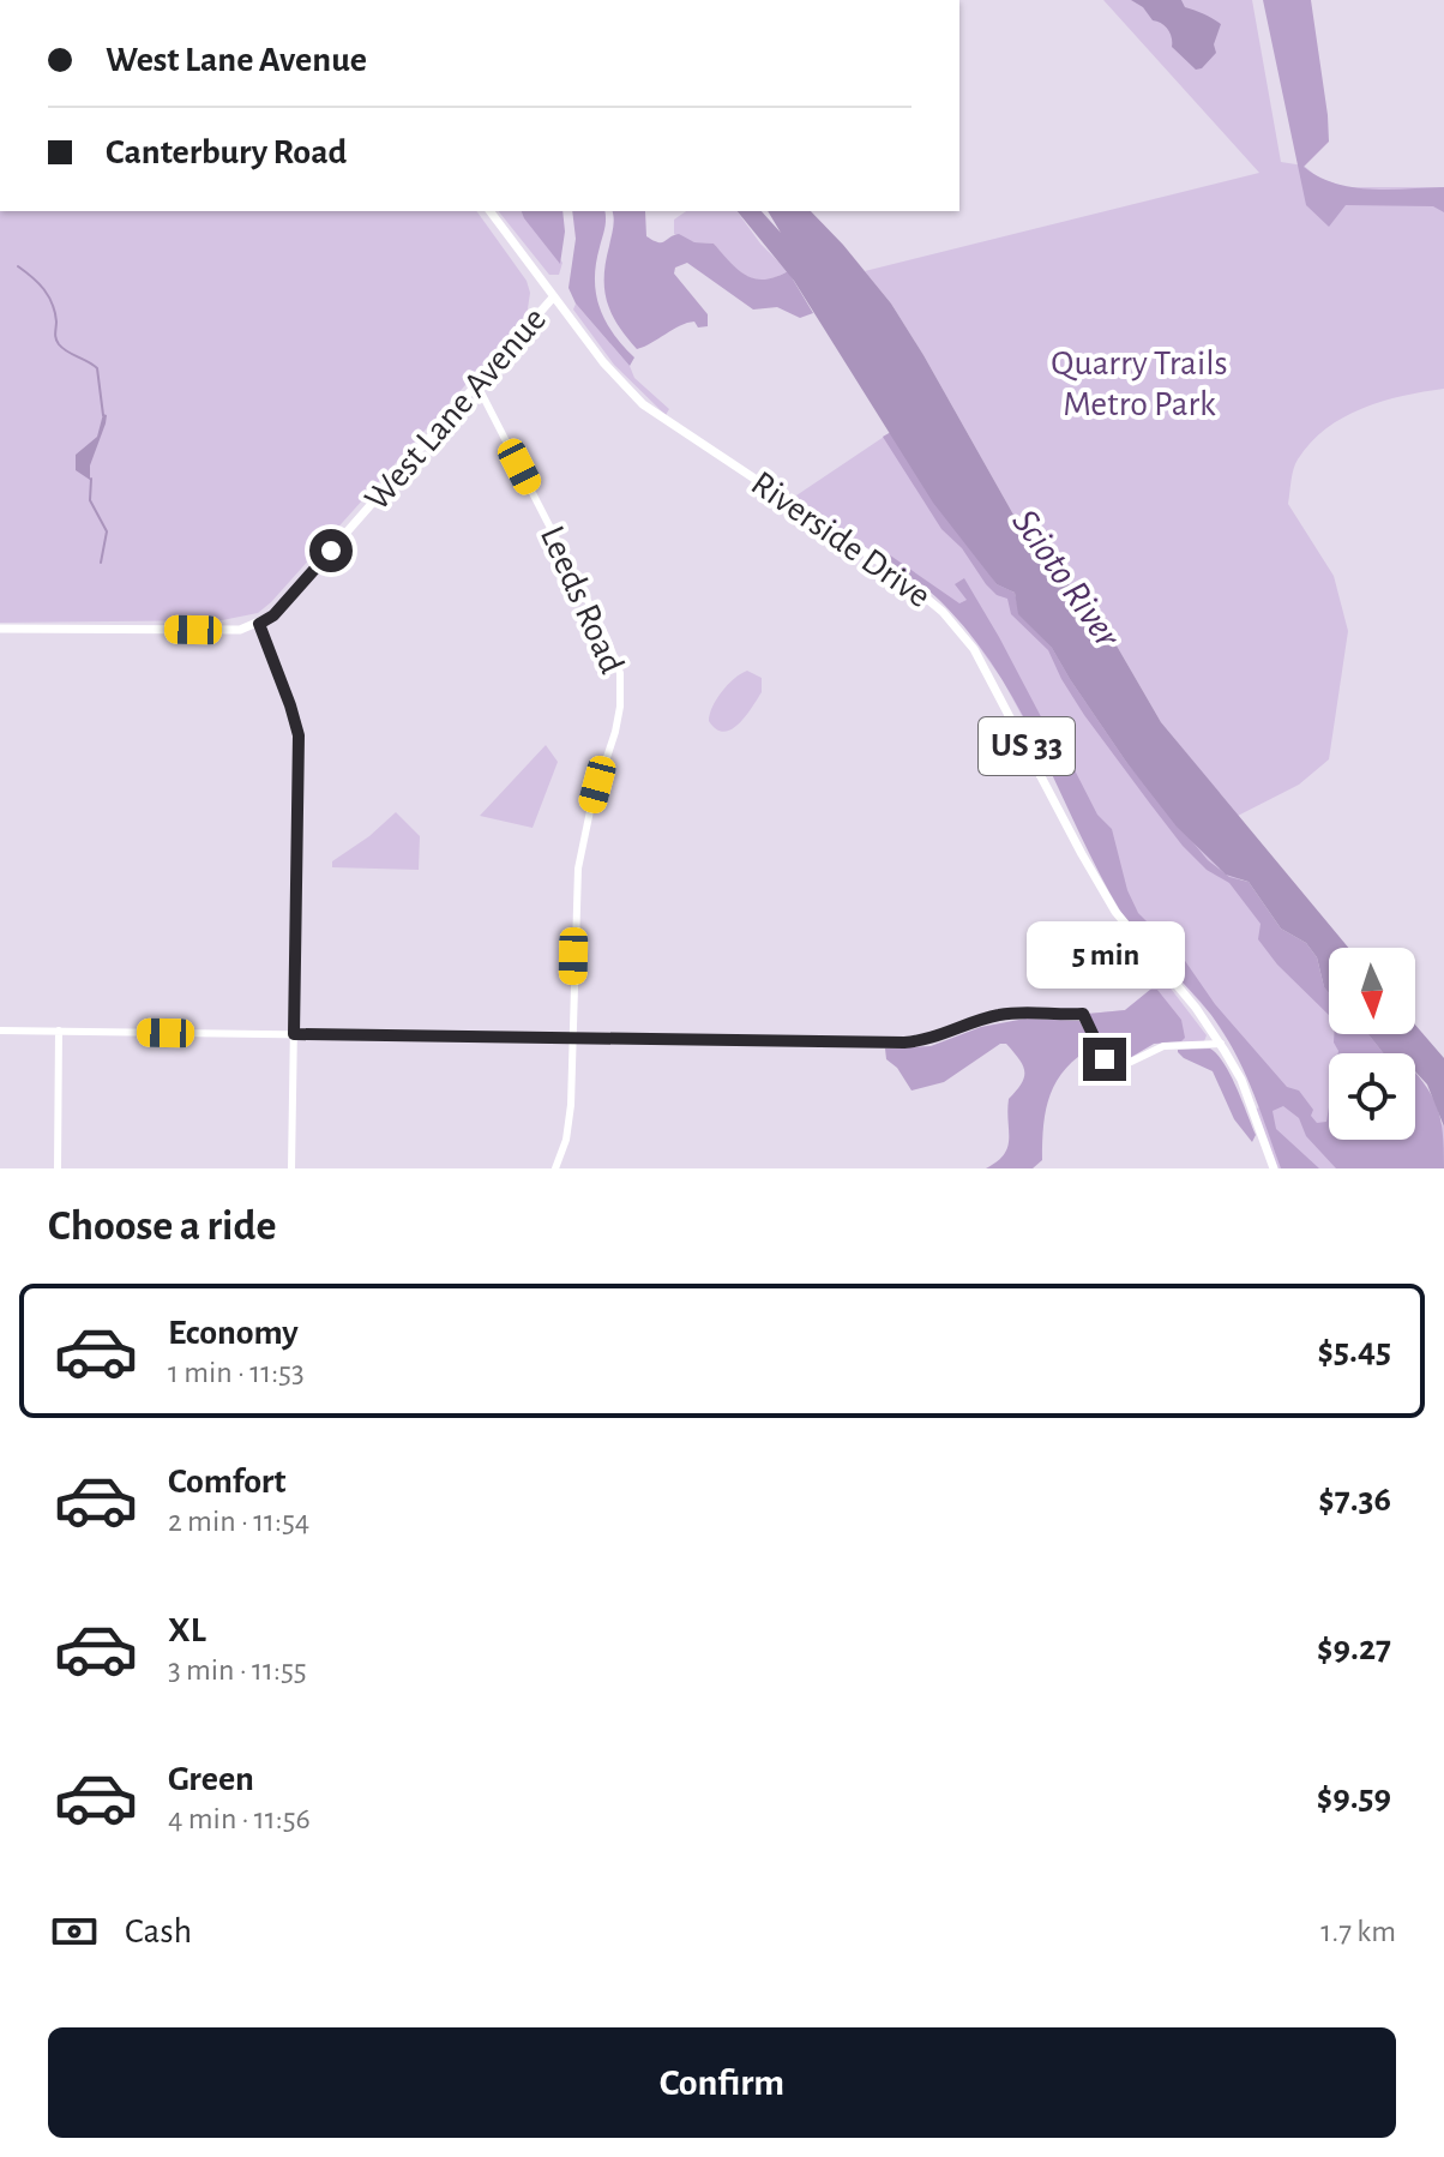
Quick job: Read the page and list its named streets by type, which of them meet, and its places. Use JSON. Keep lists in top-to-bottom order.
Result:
{
  "streets": {
    "main road": ["West Lane Avenue", "Riverside Drive", "US 33"],
    "street": ["Leeds Road"]
  },
  "crossings": [
    ["West Lane Avenue", "Riverside Drive"],
    ["West Lane Avenue", "Leeds Road"]
  ],
  "water": ["Scioto River"],
  "parks": ["Quarry Trails Metro Park"],
  "north": "bottom",
  "page": {
    "banner": ["West Lane Avenue", "Canterbury Road"],
    "bubble": "5 min",
    "heading": "Choose a ride",
    "list": [
      {
        "name": "Economy",
        "note": "1 min · 11:53",
        "value": "$5.45"
      },
      {
        "name": "Comfort",
        "note": "2 min · 11:54",
        "value": "$7.36"
      },
      {
        "name": "XL",
        "note": "3 min · 11:55",
        "value": "$9.27"
      },
      {
        "name": "Green",
        "note": "4 min · 11:56",
        "value": "$9.59"
      }
    ],
    "pay": ["Cash", "1.7 km"],
    "buttons": "Confirm"
  }
}
